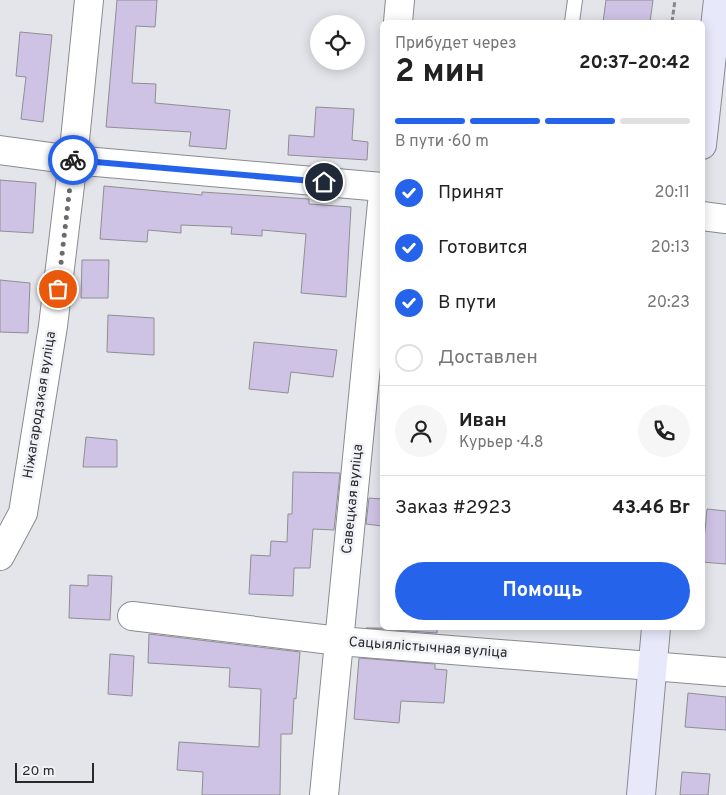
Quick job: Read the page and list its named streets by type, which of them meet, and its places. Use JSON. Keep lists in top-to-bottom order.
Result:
{
  "streets": {
    "street": ["Ніжагародзкая вуліца", "Савецкая вуліца", "Сацыялістычная вуліца"]
  },
  "crossings": [
    ["Савецкая вуліца", "Сацыялістычная вуліца"]
  ],
  "scale_bar": "20 m",
  "page": {
    "heading": ["2 мин", "Прибудет через", "20:37–20:42"],
    "panel": [
      "Иван",
      "Курьер · 4.8",
      "Заказ #2923",
      "43.46 Br"
    ],
    "bar": "В пути · 60 m",
    "list": [
      ["Принят", "20:11"],
      ["Готовится", "20:13"],
      ["В пути", "20:23"],
      "Доставлен"
    ],
    "buttons": "Помощь",
    "scale": "20 m"
  }
}
